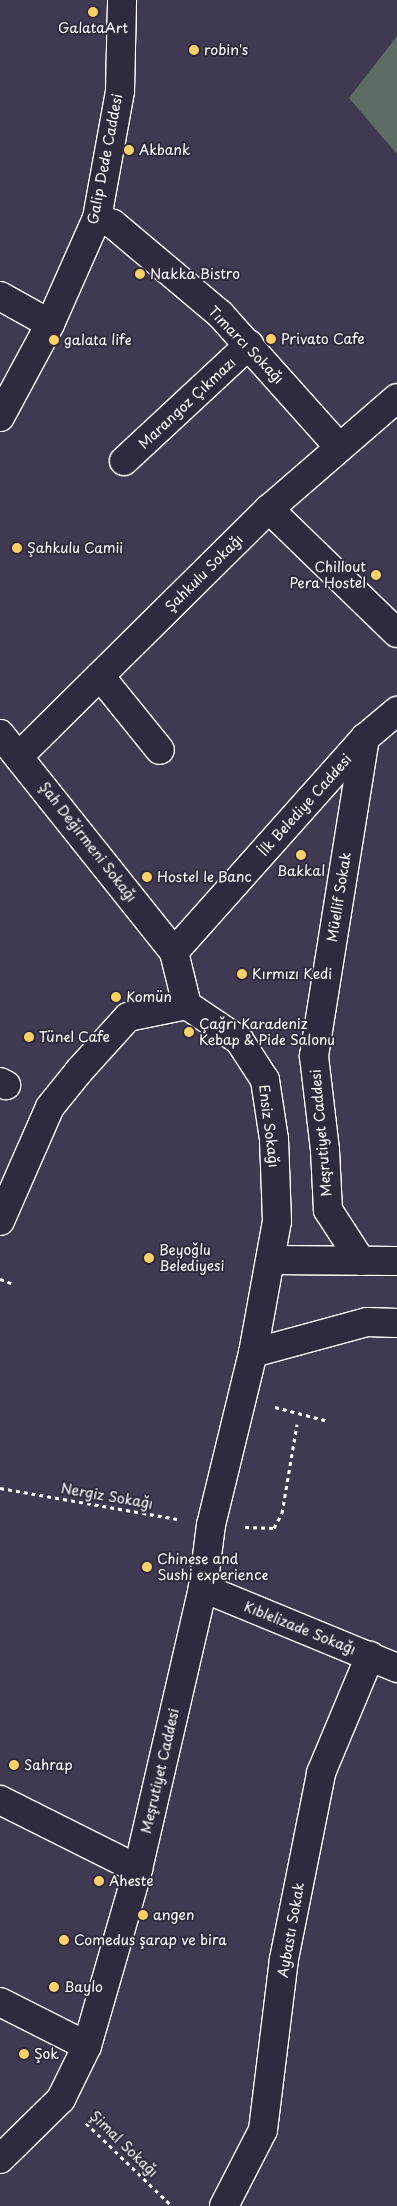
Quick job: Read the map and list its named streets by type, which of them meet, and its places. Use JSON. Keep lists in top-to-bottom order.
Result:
{
  "streets": {
    "street": [
      "Galip Dede Caddesi",
      "Tımarcı Sokağı",
      "Marangoz Çıkmazı",
      "Şahkulu Sokağı",
      "İlk Belediye Caddesi",
      "Şah Değirmeni Sokağı",
      "Müellif Sokak",
      "Ensiz Sokağı",
      "Meşrutiyet Caddesi",
      "Kıblelizade Sokağı",
      "Aybastı Sokak"
    ],
    "path": ["Nergiz Sokağı", "Şimal Sokağı"]
  },
  "crossings": [
    ["Galip Dede Caddesi", "Tımarcı Sokağı"],
    ["Tımarcı Sokağı", "Marangoz Çıkmazı"],
    ["Tımarcı Sokağı", "Şahkulu Sokağı"],
    ["Şahkulu Sokağı", "Şah Değirmeni Sokağı"],
    ["İlk Belediye Caddesi", "Şah Değirmeni Sokağı"],
    ["İlk Belediye Caddesi", "Müellif Sokak"],
    ["Müellif Sokak", "Meşrutiyet Caddesi"],
    ["Ensiz Sokağı", "Meşrutiyet Caddesi"],
    ["Meşrutiyet Caddesi", "Nergiz Sokağı"],
    ["Meşrutiyet Caddesi", "Kıblelizade Sokağı"],
    ["Meşrutiyet Caddesi", "Şimal Sokağı"],
    ["Kıblelizade Sokağı", "Aybastı Sokak"]
  ],
  "places": [
    "GalataArt",
    "robin's",
    "Akbank",
    "Nakka Bistro",
    "Privato Cafe",
    "galata life",
    "Şahkulu Camii",
    "Chillout Pera Hostel",
    "Bakkal",
    "Hostel le Banc",
    "Kırmızı Kedi",
    "Komün",
    "Çağrı Karadeniz Kebap & Pide Salonu",
    "Tünel Cafe",
    "Beyoğlu Belediyesi",
    "Chinese and Sushi experience",
    "Sahrap",
    "Aheste",
    "angen",
    "Comedus şarap ve bira",
    "Baylo",
    "Şok"
  ]
}
